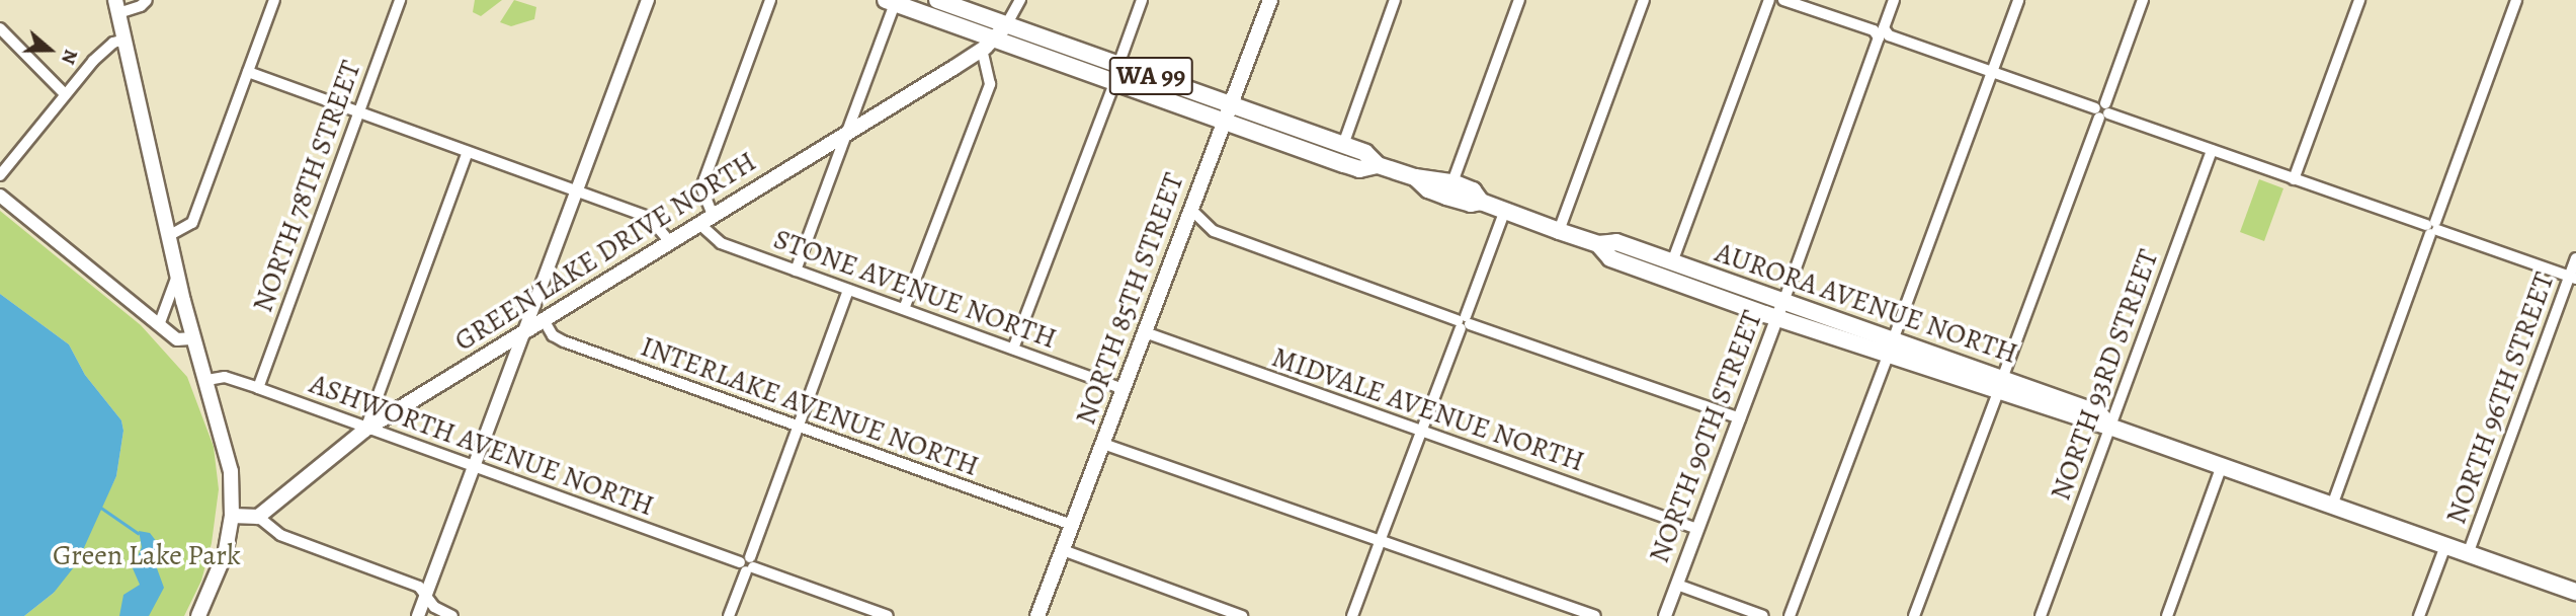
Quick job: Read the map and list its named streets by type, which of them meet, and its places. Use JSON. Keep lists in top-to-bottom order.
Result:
{
  "streets": {
    "highway": ["WA 99", "AURORA AVENUE NORTH"],
    "main road": ["GREEN LAKE DRIVE NORTH", "NORTH 85TH STREET"],
    "street": [
      "NORTH 78TH STREET",
      "STONE AVENUE NORTH",
      "NORTH 93RD STREET",
      "NORTH 96TH STREET",
      "INTERLAKE AVENUE NORTH",
      "MIDVALE AVENUE NORTH",
      "NORTH 90TH STREET",
      "ASHWORTH AVENUE NORTH"
    ]
  },
  "crossings": [
    ["NORTH 78TH STREET", "ASHWORTH AVENUE NORTH"],
    ["GREEN LAKE DRIVE NORTH", "STONE AVENUE NORTH"],
    ["GREEN LAKE DRIVE NORTH", "AURORA AVENUE NORTH"],
    ["GREEN LAKE DRIVE NORTH", "INTERLAKE AVENUE NORTH"],
    ["GREEN LAKE DRIVE NORTH", "ASHWORTH AVENUE NORTH"],
    ["STONE AVENUE NORTH", "NORTH 85TH STREET"],
    ["NORTH 85TH STREET", "AURORA AVENUE NORTH"],
    ["NORTH 85TH STREET", "INTERLAKE AVENUE NORTH"],
    ["NORTH 85TH STREET", "MIDVALE AVENUE NORTH"],
    ["AURORA AVENUE NORTH", "NORTH 93RD STREET"],
    ["AURORA AVENUE NORTH", "NORTH 96TH STREET"],
    ["AURORA AVENUE NORTH", "NORTH 90TH STREET"],
    ["MIDVALE AVENUE NORTH", "NORTH 90TH STREET"]
  ],
  "parks": ["Green Lake Park"],
  "north": "right"
}
